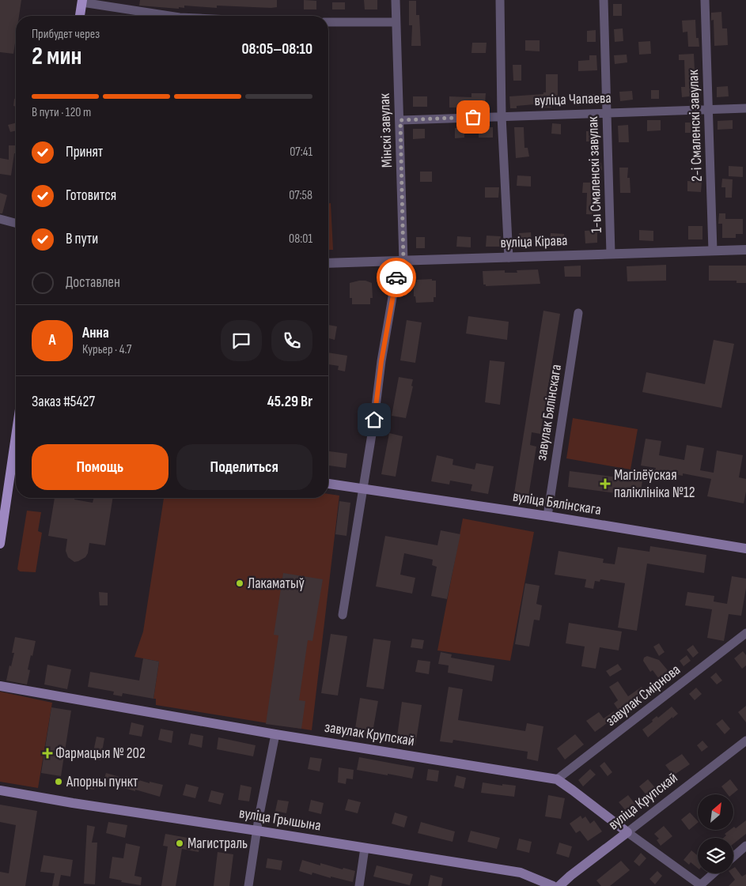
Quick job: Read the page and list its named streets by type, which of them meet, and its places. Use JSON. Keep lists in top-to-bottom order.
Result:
{
  "streets": {
    "main road": [
      "вуліца Бялінскага",
      "завулак Крупскай",
      "вуліца Крупскай",
      "вуліца Грышына"
    ],
    "street": [
      "вуліца Чапаева",
      "2-і Смаленскі завулак",
      "Мінскі завулак",
      "1-ы Смаленскі завулак",
      "вуліца Кірава",
      "завулак Бялінскага",
      "завулак Смірнова"
    ]
  },
  "crossings": [
    ["вуліца Чапаева", "2-і Смаленскі завулак"],
    ["вуліца Чапаева", "Мінскі завулак"],
    ["вуліца Чапаева", "1-ы Смаленскі завулак"],
    ["2-і Смаленскі завулак", "вуліца Кірава"],
    ["Мінскі завулак", "вуліца Кірава"],
    ["1-ы Смаленскі завулак", "вуліца Кірава"],
    ["завулак Бялінскага", "вуліца Бялінскага"],
    ["завулак Смірнова", "завулак Крупскай"],
    ["завулак Крупскай", "вуліца Крупскай"]
  ],
  "places": {
    "health": ["Магілёўская паліклініка №12", "Фармацыя № 202"],
    "other": ["Лакаматыў", "Апорны пункт", "Магистраль"]
  },
  "north": "top right",
  "page": {
    "heading": ["2 мин", "Прибудет через", "08:05–08:10"],
    "panel": [
      "Анна",
      "Курьер · 4.7",
      "Заказ #5427",
      "45.29 Br"
    ],
    "bar": "В пути · 120 m",
    "list": [
      ["Принят", "07:41"],
      ["Готовится", "07:58"],
      ["В пути", "08:01"],
      "Доставлен"
    ],
    "round": "А",
    "buttons": ["Помощь", "Поделиться"]
  }
}
